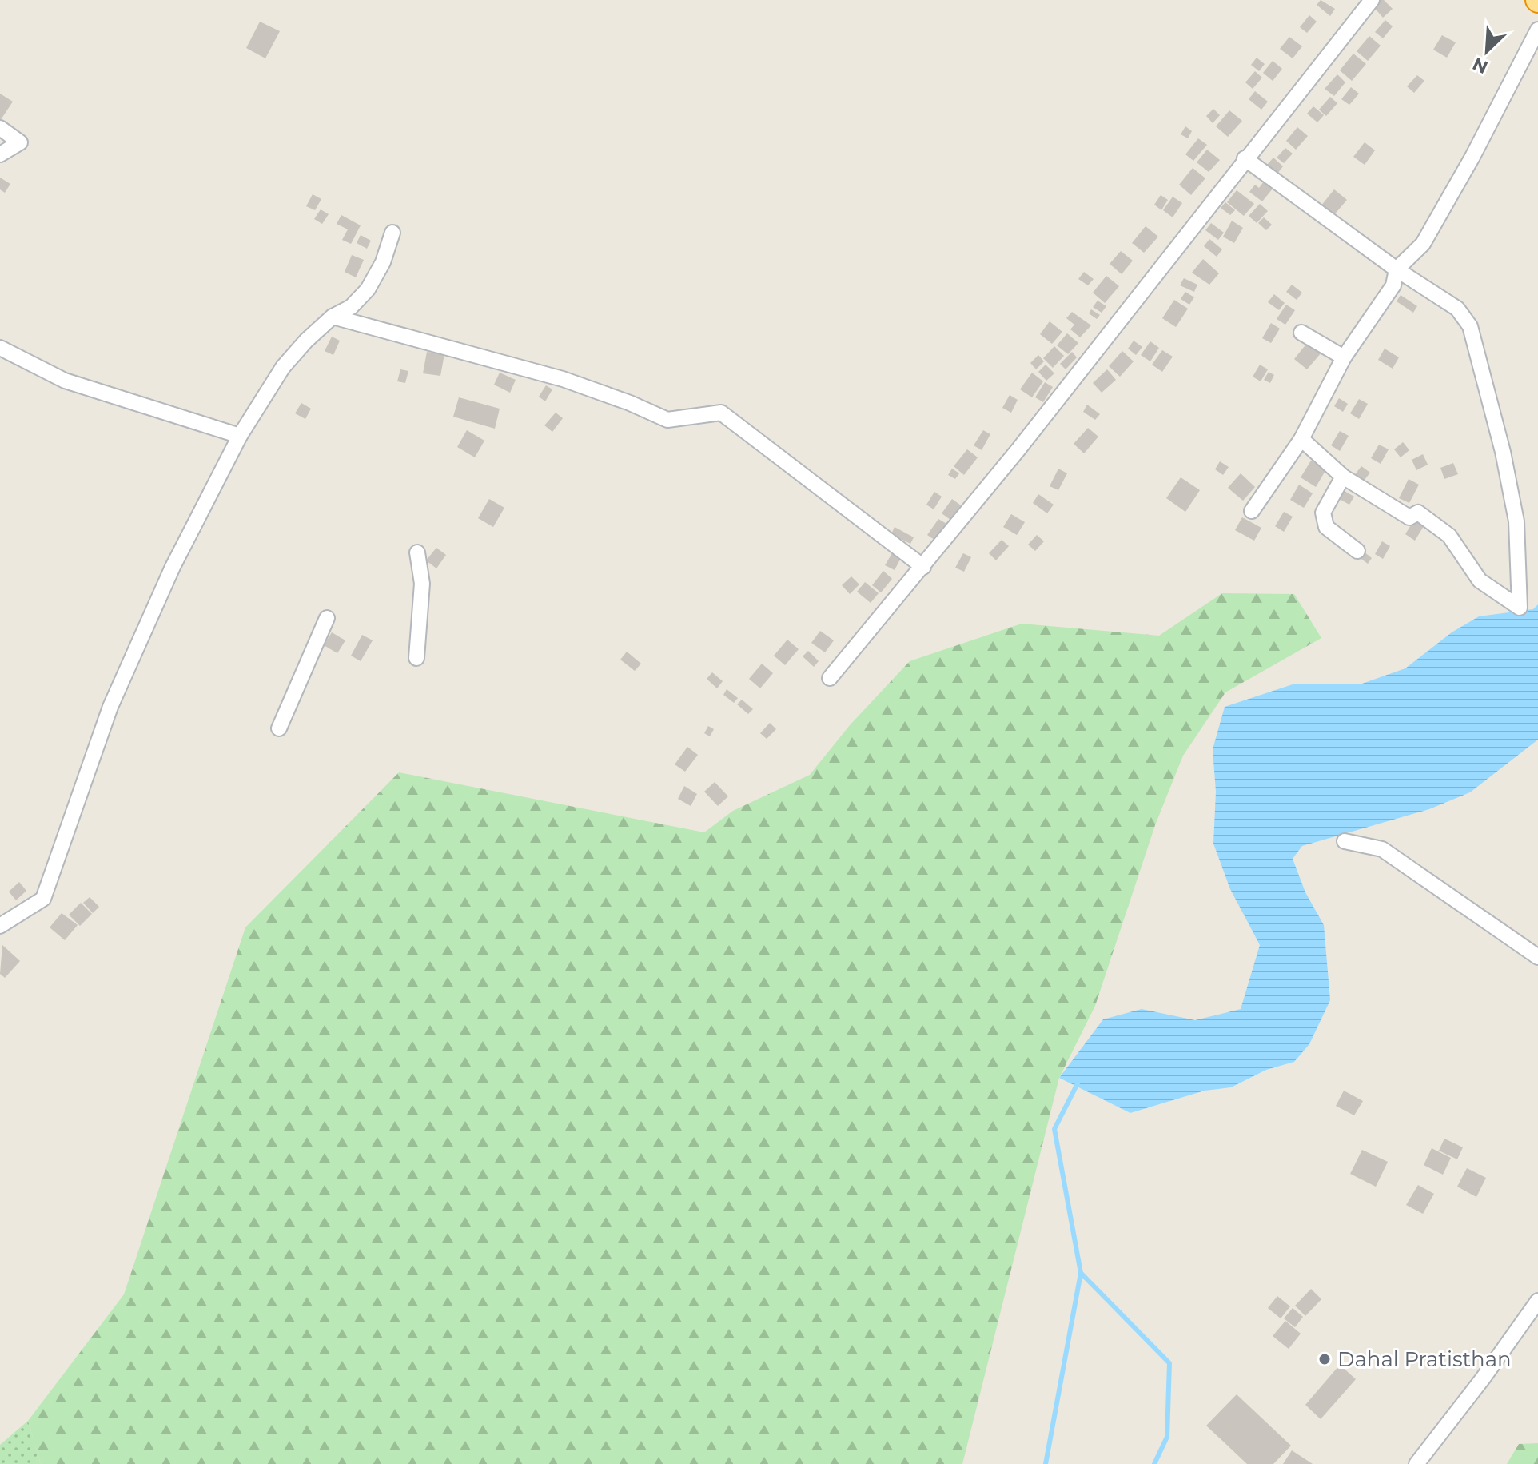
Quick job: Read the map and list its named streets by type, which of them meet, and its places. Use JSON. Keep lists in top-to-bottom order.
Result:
{
  "places": ["Dahal Pratisthan"],
  "north": "bottom left"
}
